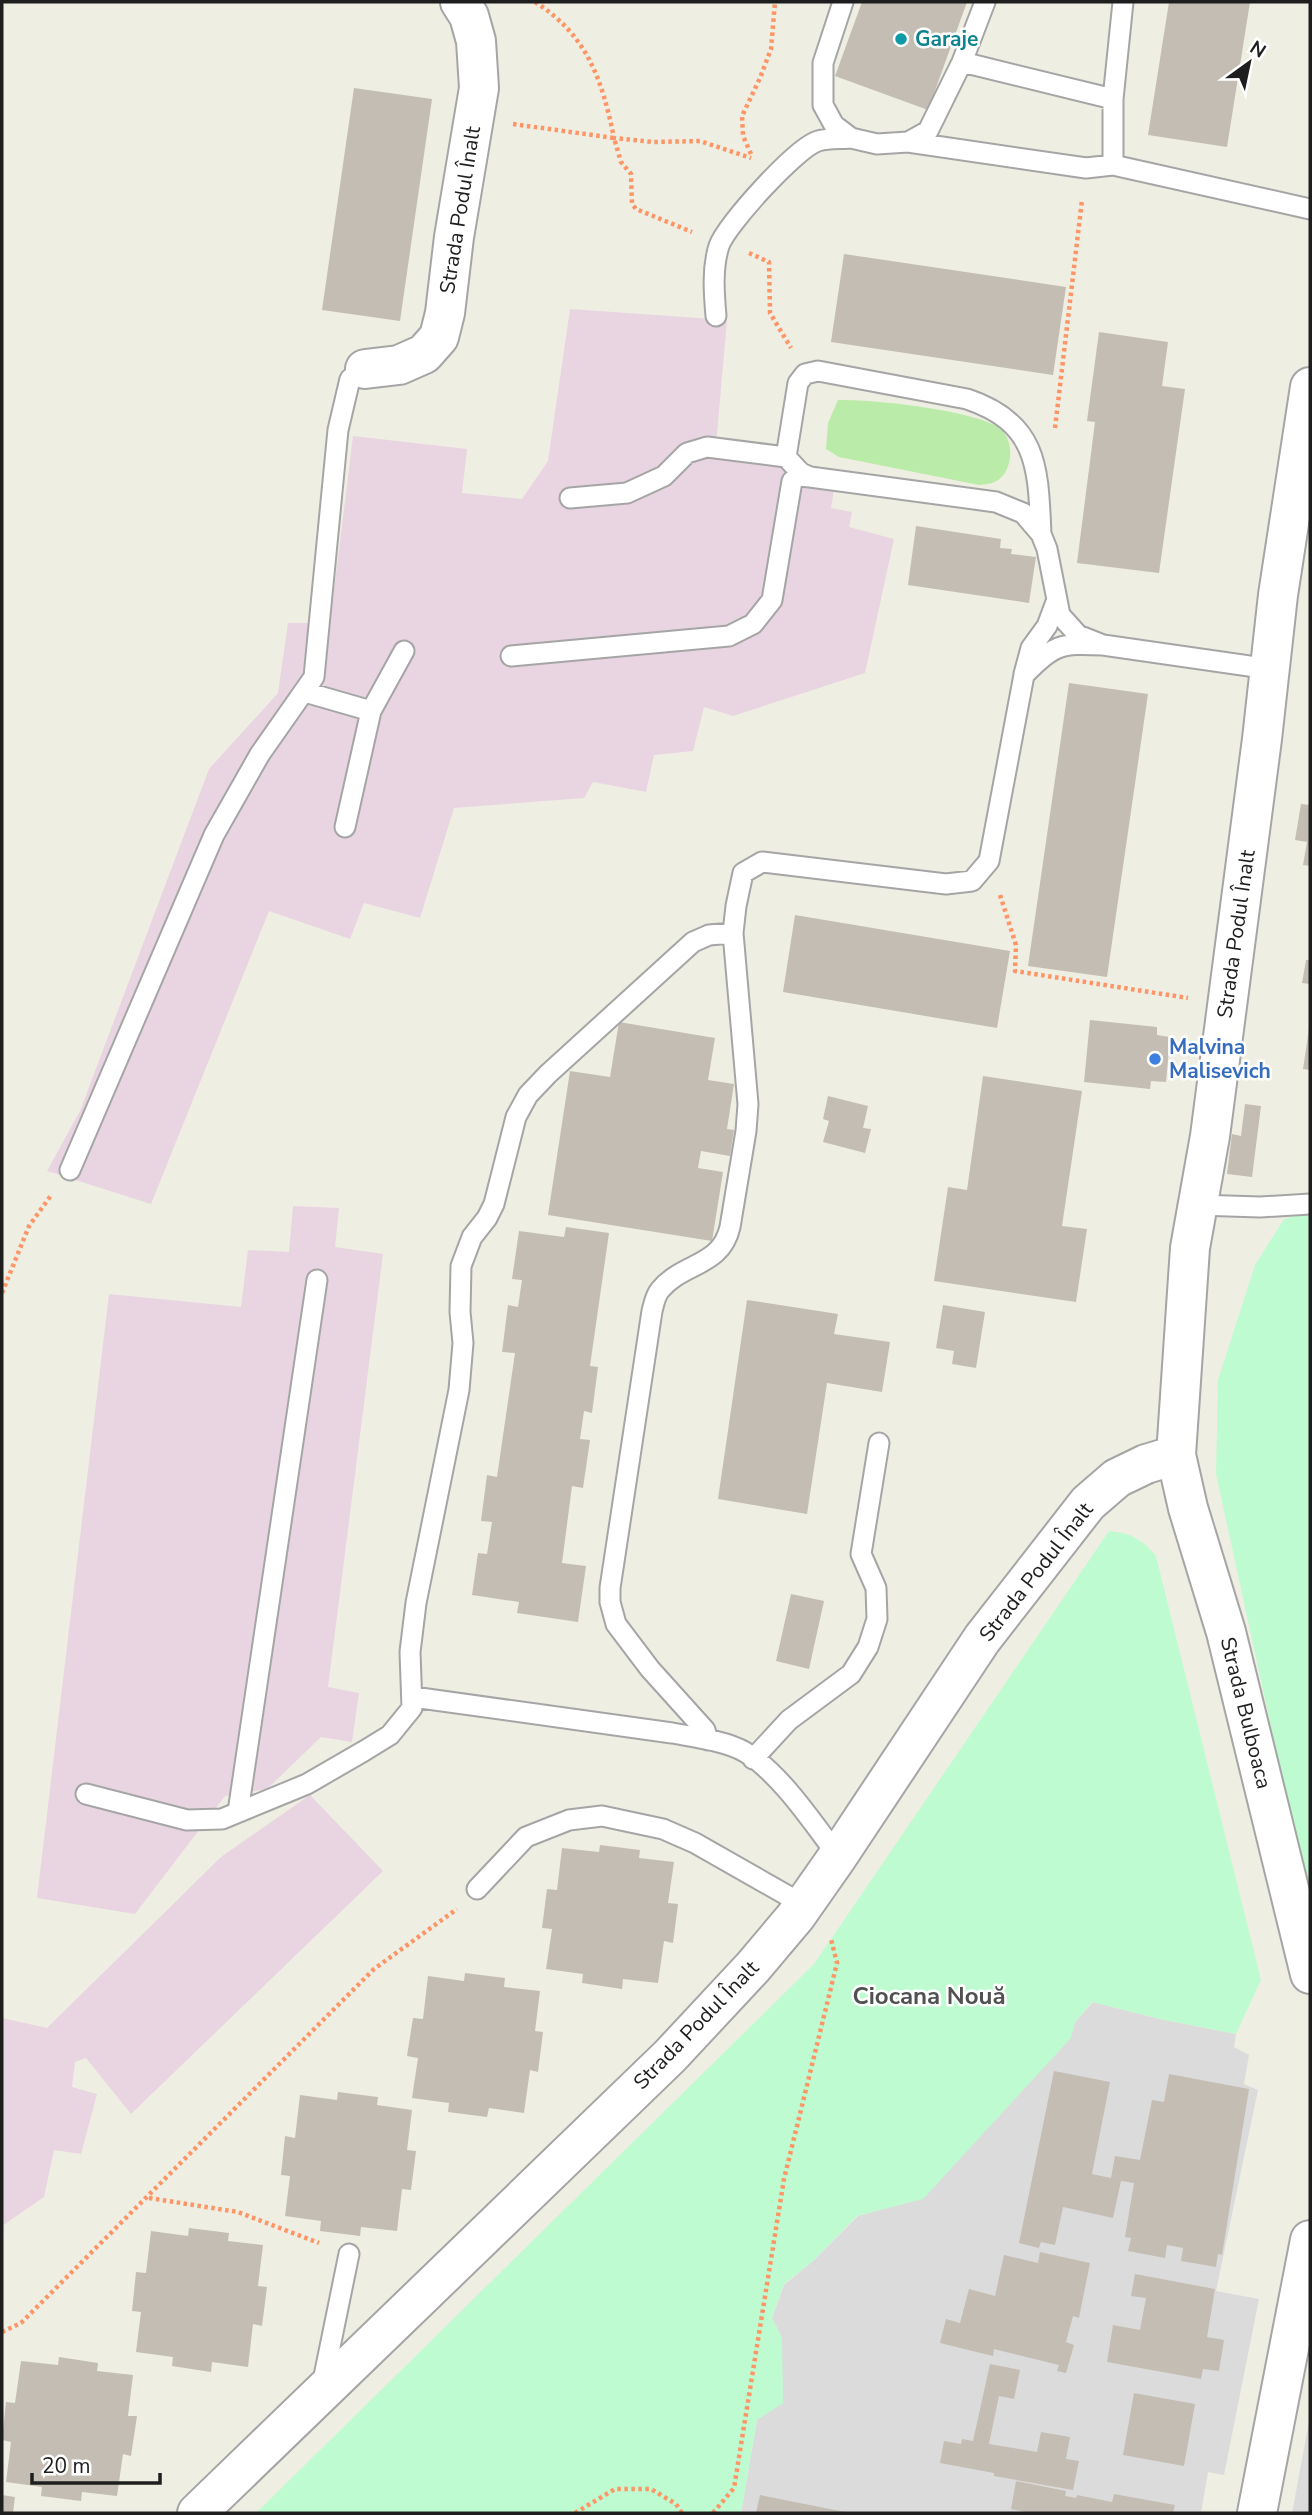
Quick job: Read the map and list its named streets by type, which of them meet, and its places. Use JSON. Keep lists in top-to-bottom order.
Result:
{
  "streets": {
    "street": ["Strada Podul Înalt", "Strada Bulboaca"]
  },
  "crossings": [
    ["Strada Podul Înalt", "Strada Bulboaca"]
  ],
  "districts": ["Ciocana Nouă"],
  "places": ["Garaje", "Malvina Malisevich"],
  "scale_bar": "20 m",
  "north": "top right"
}
